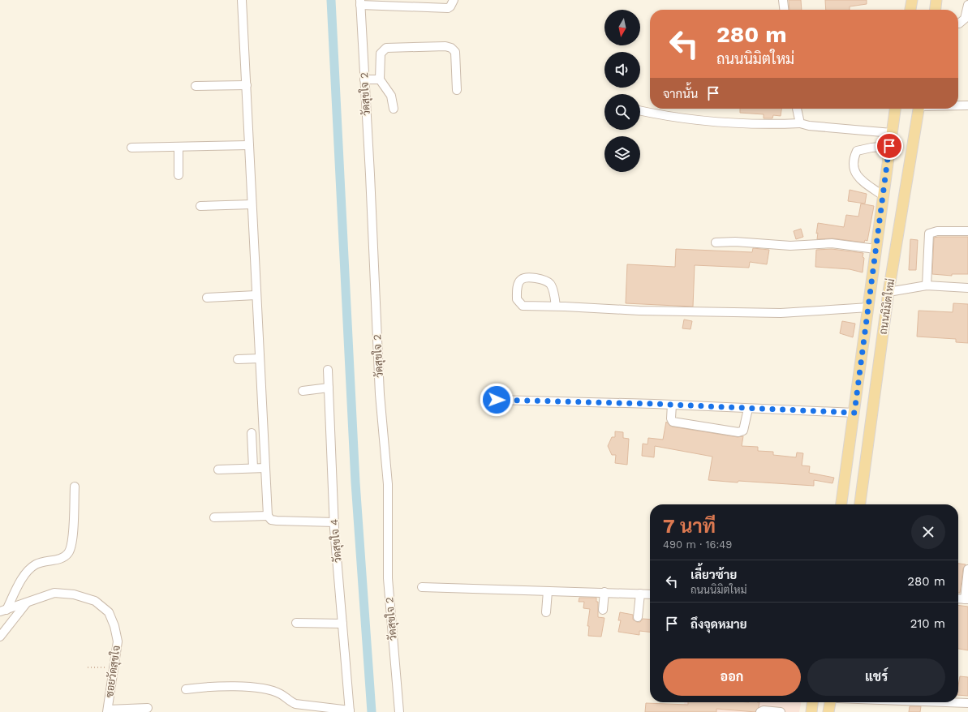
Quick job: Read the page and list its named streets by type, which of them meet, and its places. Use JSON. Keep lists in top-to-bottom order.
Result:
{
  "streets": {
    "main road": ["ถนนนิมิตใหม่"],
    "street": ["วัดสุขใจ 2", "วัดสุขใจ 4", "ซอยวัดสุขใจ"]
  },
  "north": "bottom",
  "page": {
    "turn": ["280 m", "ถนนนิมิตใหม่"],
    "then": "จากนั้น",
    "heading": ["7 นาที", "490 m · 16:49"],
    "list": [
      {
        "name": "เลี้ยวซ้าย",
        "note": "ถนนนิมิตใหม่",
        "value": "280 m"
      },
      {
        "name": "ถึงจุดหมาย",
        "value": "210 m"
      }
    ],
    "buttons": ["ออก", "แชร์"]
  }
}
